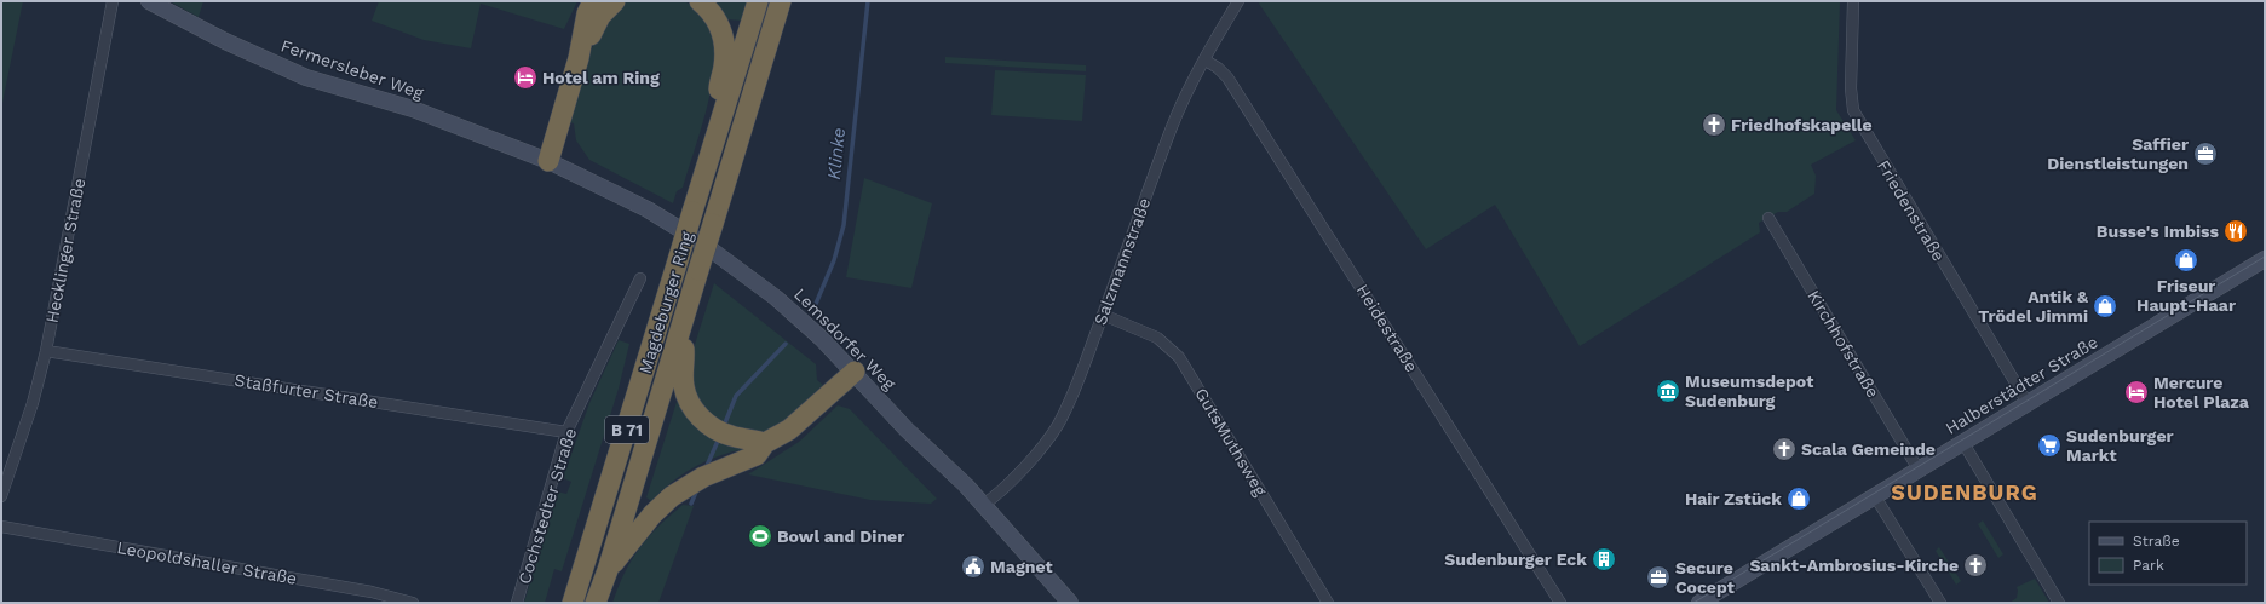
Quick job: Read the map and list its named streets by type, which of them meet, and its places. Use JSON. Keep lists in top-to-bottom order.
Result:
{
  "streets": {
    "highway": ["Magdeburger Ring", "B 71"],
    "street": [
      "Fermersleber Weg",
      "Friedenstraße",
      "Hecklinger Straße",
      "Salzmannstraße",
      "Heidestraße",
      "Lemsdorfer Weg",
      "Kirchhofstraße",
      "Halberstädter Straße",
      "Staßfurter Straße",
      "GutsMuthsweg",
      "Cochstedter Straße",
      "Leopoldshaller Straße"
    ]
  },
  "crossings": [
    ["Fermersleber Weg", "Lemsdorfer Weg"],
    ["Friedenstraße", "Halberstädter Straße"],
    ["Hecklinger Straße", "Staßfurter Straße"],
    ["Salzmannstraße", "Heidestraße"],
    ["Salzmannstraße", "Lemsdorfer Weg"],
    ["Salzmannstraße", "GutsMuthsweg"],
    ["Kirchhofstraße", "Halberstädter Straße"],
    ["Staßfurter Straße", "Cochstedter Straße"]
  ],
  "districts": ["SUDENBURG"],
  "water": ["Klinke"],
  "places": {
    "hotel": ["Hotel am Ring", "Mercure Hotel Plaza"],
    "church": ["Friedhofskapelle", "Scala Gemeinde", "Sankt-Ambrosius-Kirche"],
    "office": ["Saffier Dienstleistungen", "Secure Cocept"],
    "restaurant": ["Busse's Imbiss"],
    "shop": ["Friseur Haupt-Haar", "Antik & Trödel Jimmi", "Hair Zstück"],
    "museum": ["Museumsdepot Sudenburg"],
    "supermarket": ["Sudenburger Markt"],
    "sports": ["Bowl and Diner"],
    "building": ["Sudenburger Eck"],
    "public building": ["Magnet"]
  },
  "legend": ["Straße", "Park"]
}
